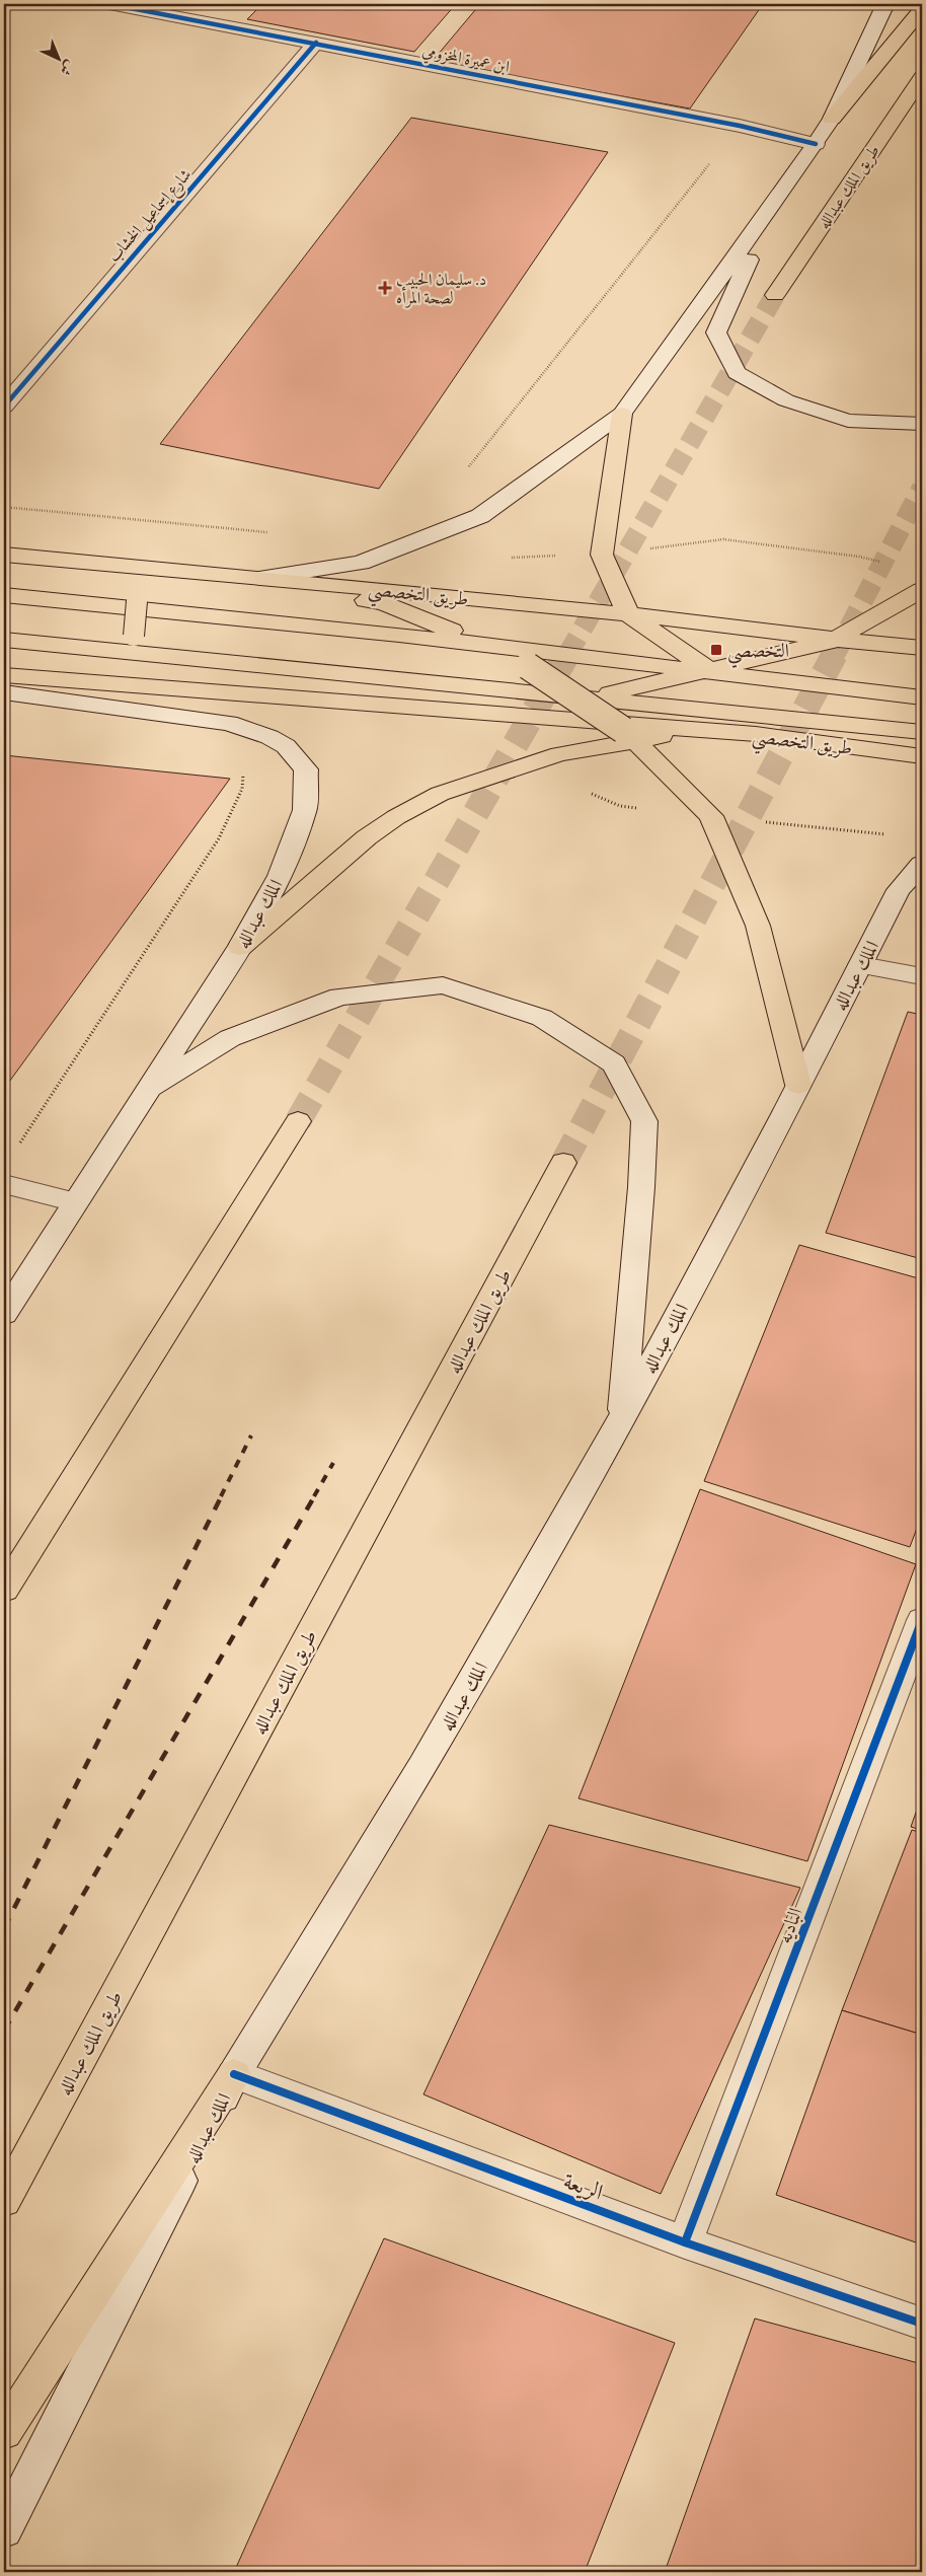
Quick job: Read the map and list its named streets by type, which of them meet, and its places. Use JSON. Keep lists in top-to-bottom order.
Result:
{
  "streets": {
    "main road": [
      "ابن عميرة المخزومي",
      "طريق الملك عبدالله",
      "شارع إسماعيل الخشاب",
      "طريق التخصصي",
      "الملك عبدالله",
      "الباديه",
      "الريعة"
    ]
  },
  "crossings": [
    ["ابن عميرة المخزومي", "شارع إسماعيل الخشاب"],
    ["الملك عبدالله", "الريعة"],
    ["الباديه", "الريعة"]
  ],
  "places": {
    "health": ["د. سليمان الحبيب لصحة المرأه"],
    "transit": ["التخصصي"]
  },
  "north": "bottom right"
}
